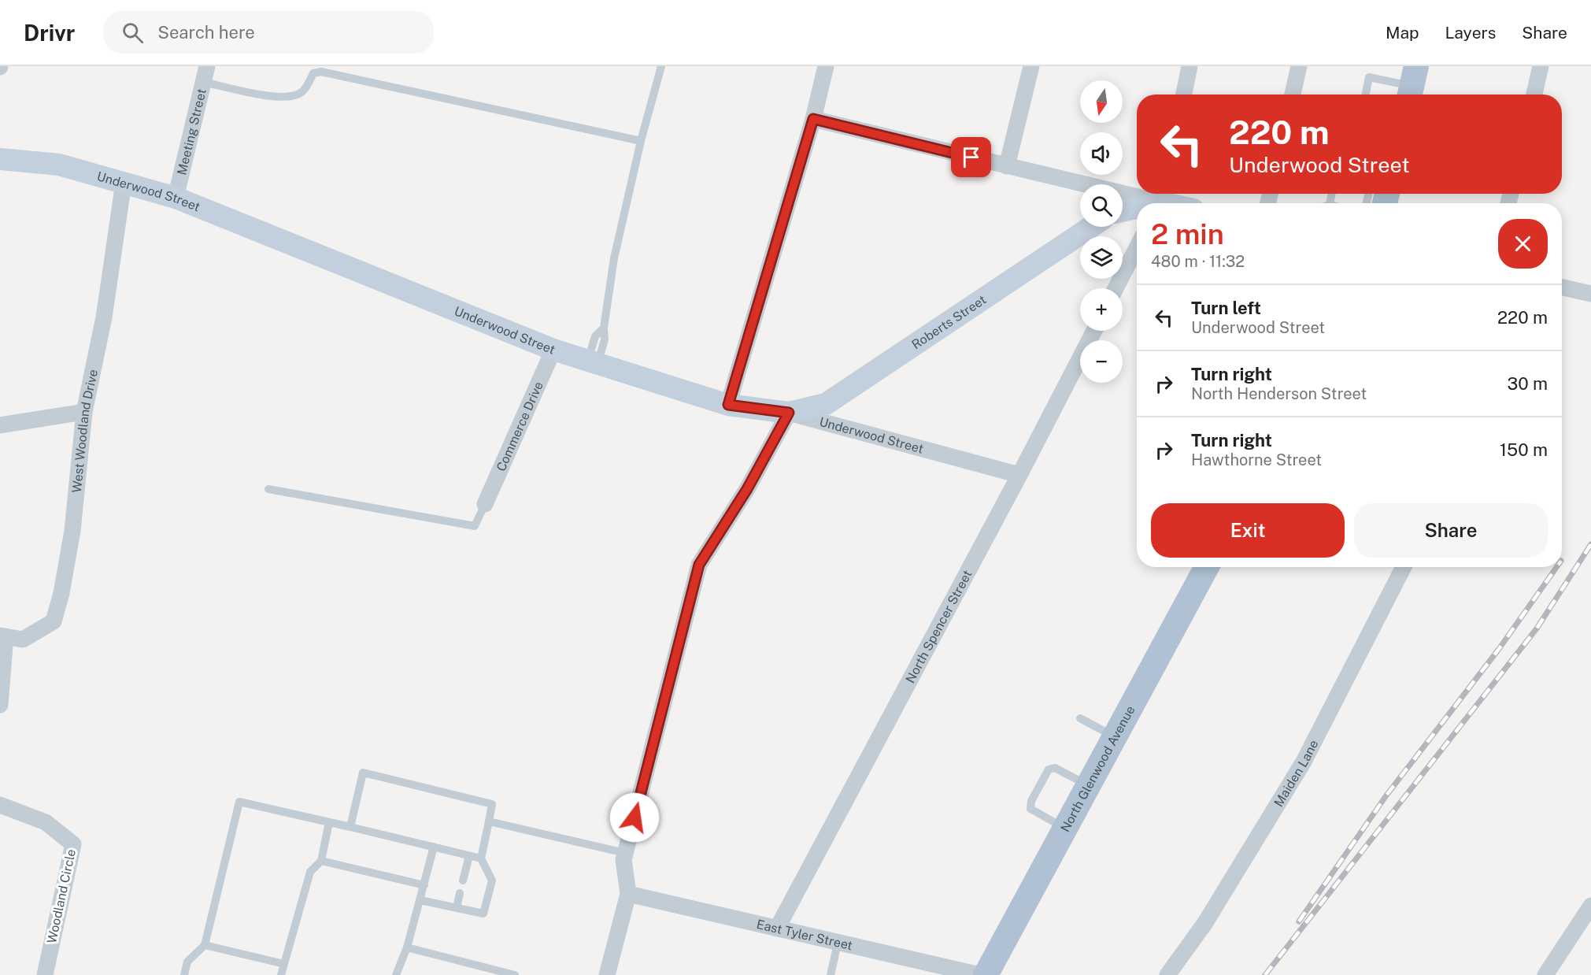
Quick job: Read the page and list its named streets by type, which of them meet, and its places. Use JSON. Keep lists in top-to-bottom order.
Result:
{
  "streets": {
    "main road": ["North Glenwood Avenue"],
    "street": [
      "Meeting Street",
      "Underwood Street",
      "Roberts Street",
      "Commerce Drive",
      "West Woodland Drive",
      "North Spencer Street",
      "Maiden Lane",
      "Woodland Circle",
      "East Tyler Street"
    ]
  },
  "crossings": [
    ["Meeting Street", "Underwood Street"],
    ["Underwood Street", "Roberts Street"],
    ["Underwood Street", "Commerce Drive"],
    ["Underwood Street", "West Woodland Drive"],
    ["Underwood Street", "North Spencer Street"],
    ["North Spencer Street", "East Tyler Street"]
  ],
  "north": "bottom",
  "page": {
    "header": "Drivr",
    "search": "Search here",
    "nav": ["Map", "Layers", "Share"],
    "map_buttons": ["+", "−"],
    "turn": ["220 m", "Underwood Street"],
    "heading": ["2 min", "480 m · 11:32"],
    "list": [
      {
        "name": "Turn left",
        "note": "Underwood Street",
        "value": "220 m"
      },
      {
        "name": "Turn right",
        "note": "North Henderson Street",
        "value": "30 m"
      },
      {
        "name": "Turn right",
        "note": "Hawthorne Street",
        "value": "150 m"
      }
    ],
    "buttons": ["Exit", "Share"]
  }
}
